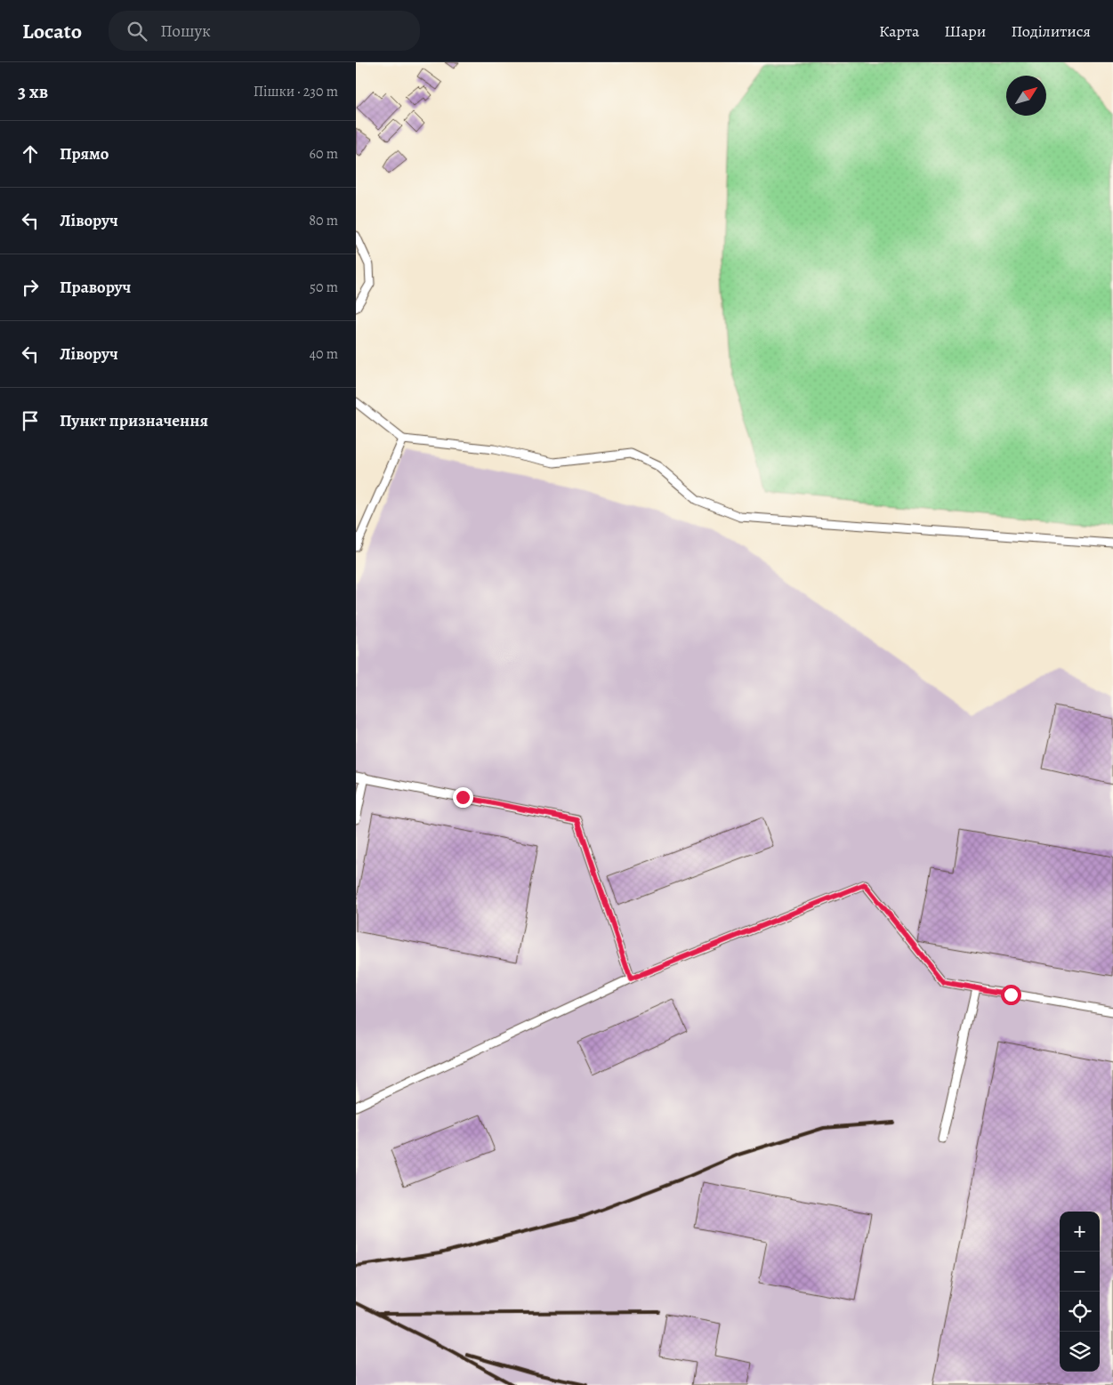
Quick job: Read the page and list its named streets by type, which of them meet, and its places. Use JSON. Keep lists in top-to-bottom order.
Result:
{
  "north": "top right",
  "page": {
    "header": "Locato",
    "search": "Пошук",
    "nav": ["Карта", "Шари", "Поділитися"],
    "heading": ["3 хв", "Пішки · 230 m"],
    "list": [
      ["Прямо", "60 m"],
      ["Ліворуч", "80 m"],
      ["Праворуч", "50 m"],
      ["Ліворуч", "40 m"],
      "Пункт призначення"
    ],
    "map_buttons": ["+", "−"]
  }
}
